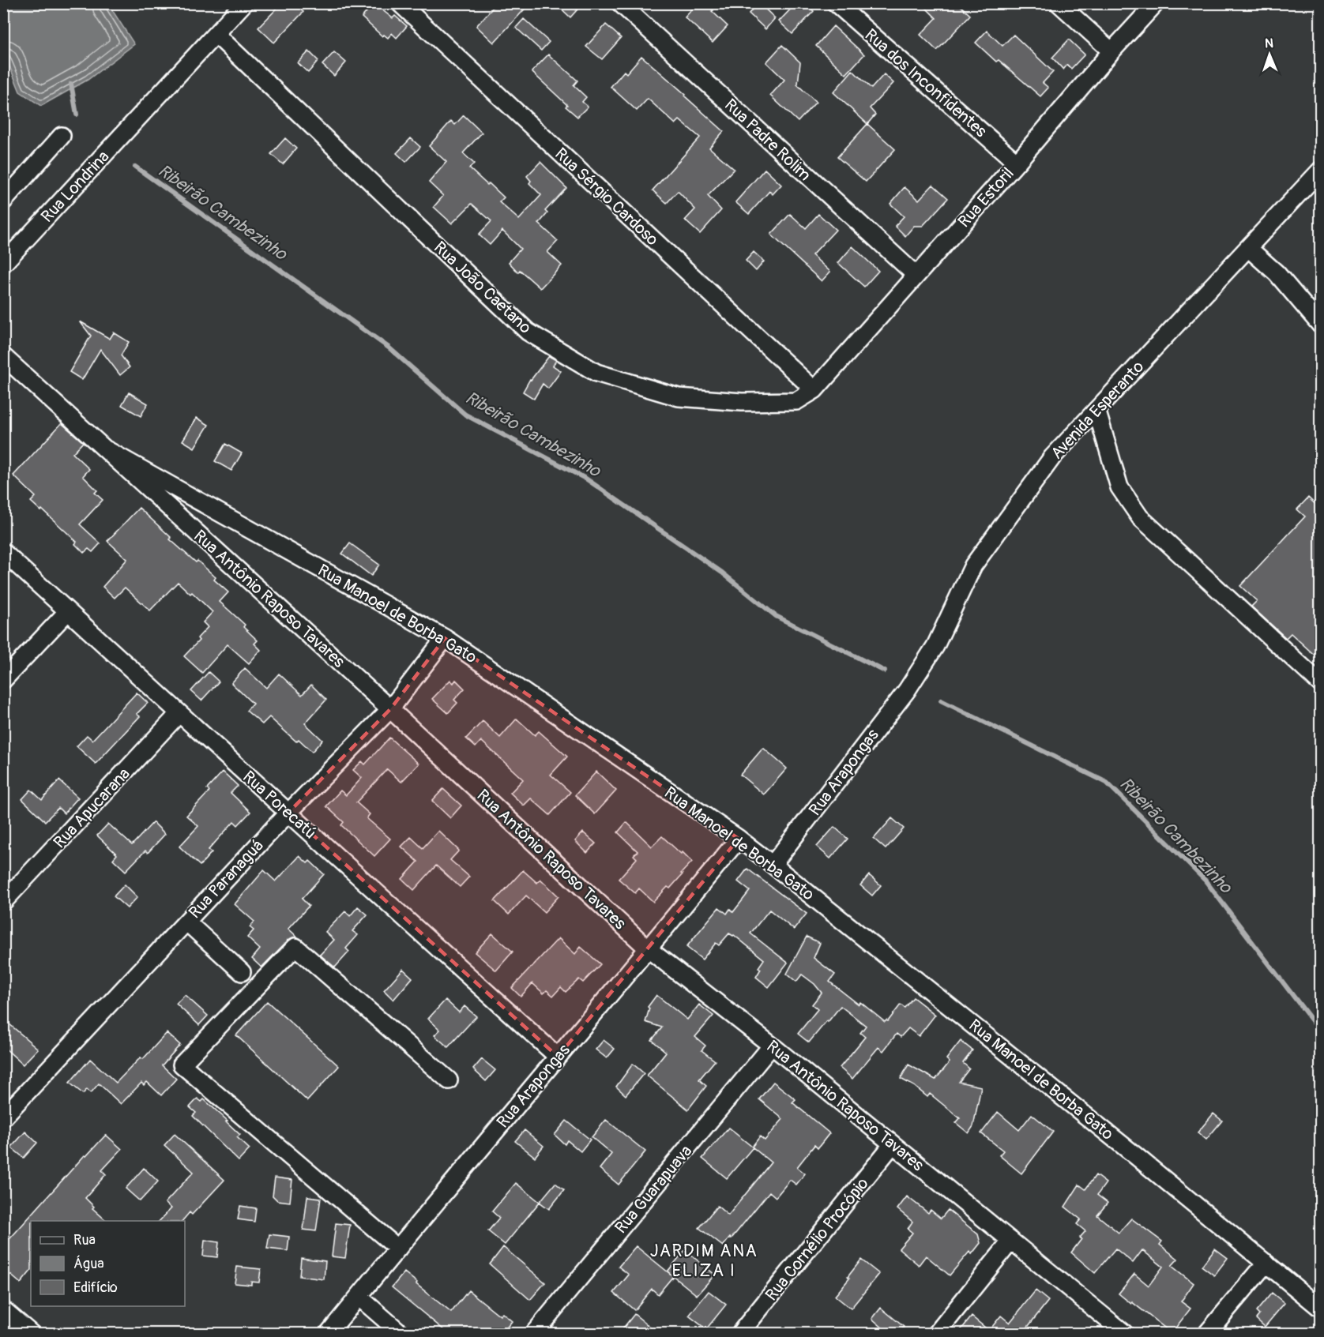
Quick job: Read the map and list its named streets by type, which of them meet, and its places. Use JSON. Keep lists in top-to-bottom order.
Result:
{
  "streets": {
    "street": [
      "Rua dos Inconfidentes",
      "Rua Padre Rolim",
      "Rua Londrina",
      "Rua Sérgio Cardoso",
      "Rua Estoril",
      "Rua João Caetano",
      "Avenida Esperanto",
      "Rua Antônio Raposo Tavares",
      "Rua Manoel de Borba Gato",
      "Rua Arapongas",
      "Rua Porecatú",
      "Rua Apucarana",
      "Rua Paranaguá",
      "Rua Guarapuava",
      "Rua Cornélio Procópio"
    ]
  },
  "crossings": [
    ["Rua dos Inconfidentes", "Rua Estoril"],
    ["Rua Padre Rolim", "Rua Estoril"],
    ["Rua Londrina", "Rua João Caetano"],
    ["Rua Sérgio Cardoso", "Rua Estoril"],
    ["Rua Sérgio Cardoso", "Rua João Caetano"],
    ["Rua Estoril", "Rua João Caetano"],
    ["Avenida Esperanto", "Rua Arapongas"],
    ["Rua Antônio Raposo Tavares", "Rua Manoel de Borba Gato"],
    ["Rua Antônio Raposo Tavares", "Rua Arapongas"],
    ["Rua Antônio Raposo Tavares", "Rua Paranaguá"],
    ["Rua Antônio Raposo Tavares", "Rua Guarapuava"],
    ["Rua Antônio Raposo Tavares", "Rua Cornélio Procópio"],
    ["Rua Manoel de Borba Gato", "Rua Arapongas"],
    ["Rua Manoel de Borba Gato", "Rua Paranaguá"],
    ["Rua Arapongas", "Rua Porecatú"],
    ["Rua Porecatú", "Rua Apucarana"],
    ["Rua Porecatú", "Rua Paranaguá"]
  ],
  "districts": ["JARDIM ANA ELIZA I"],
  "water": ["Ribeirão Cambezinho"],
  "legend": ["Rua", "Água", "Edifício"],
  "north": "top"
}
